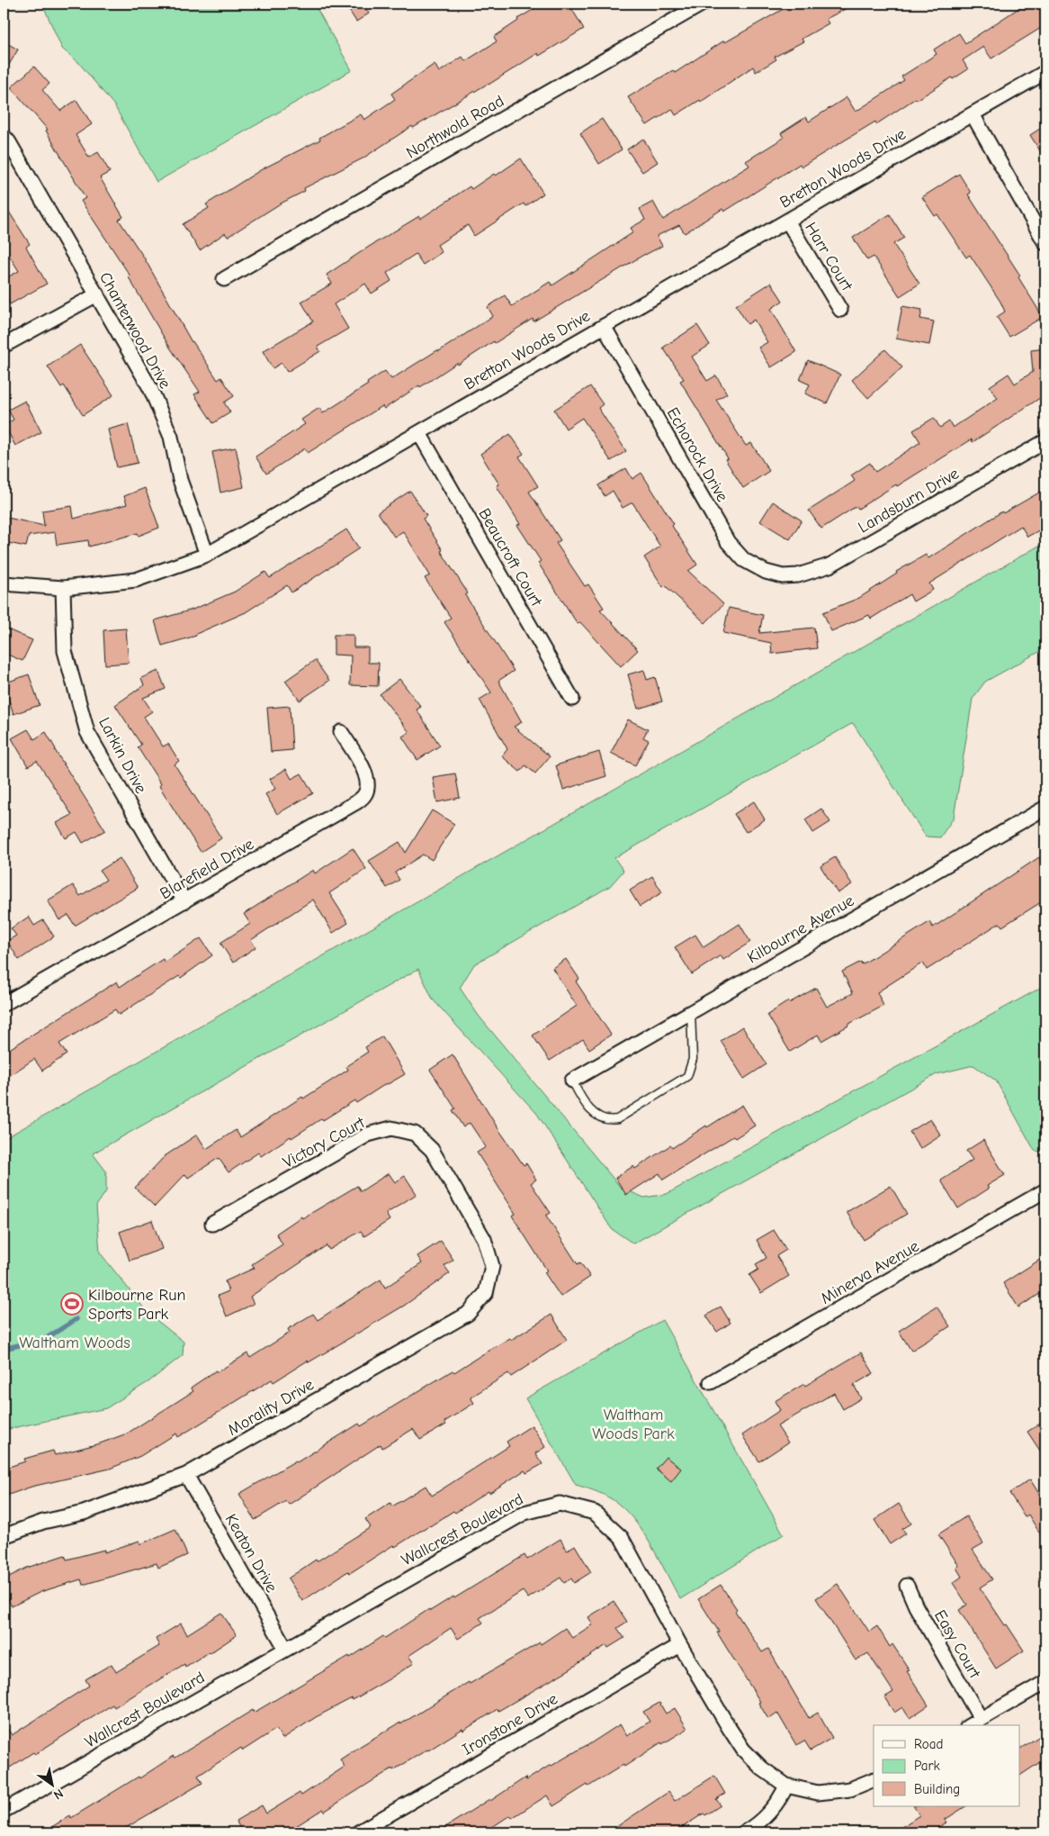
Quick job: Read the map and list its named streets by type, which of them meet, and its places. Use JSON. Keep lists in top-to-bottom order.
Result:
{
  "streets": {
    "street": [
      "Northwold Road",
      "Bretton Woods Drive",
      "Harr Court",
      "Chanterwood Drive",
      "Echorock Drive",
      "Landsburn Drive",
      "Beaucroft Court",
      "Larkin Drive",
      "Blarefield Drive",
      "Kilbourne Avenue",
      "Victory Court",
      "Minerva Avenue",
      "Morality Drive",
      "Wallcrest Boulevard",
      "Keaton Drive",
      "Easy Court",
      "Ironstone Drive"
    ]
  },
  "crossings": [
    ["Bretton Woods Drive", "Harr Court"],
    ["Bretton Woods Drive", "Chanterwood Drive"],
    ["Bretton Woods Drive", "Echorock Drive"],
    ["Bretton Woods Drive", "Beaucroft Court"],
    ["Bretton Woods Drive", "Larkin Drive"],
    ["Echorock Drive", "Landsburn Drive"],
    ["Larkin Drive", "Blarefield Drive"],
    ["Victory Court", "Morality Drive"],
    ["Morality Drive", "Keaton Drive"],
    ["Wallcrest Boulevard", "Keaton Drive"],
    ["Wallcrest Boulevard", "Ironstone Drive"]
  ],
  "parks": ["Waltham Woods", "Waltham Woods Park"],
  "places": {
    "sports": ["Kilbourne Run Sports Park"]
  },
  "legend": ["Road", "Park", "Building"],
  "north": "bottom right"
}
